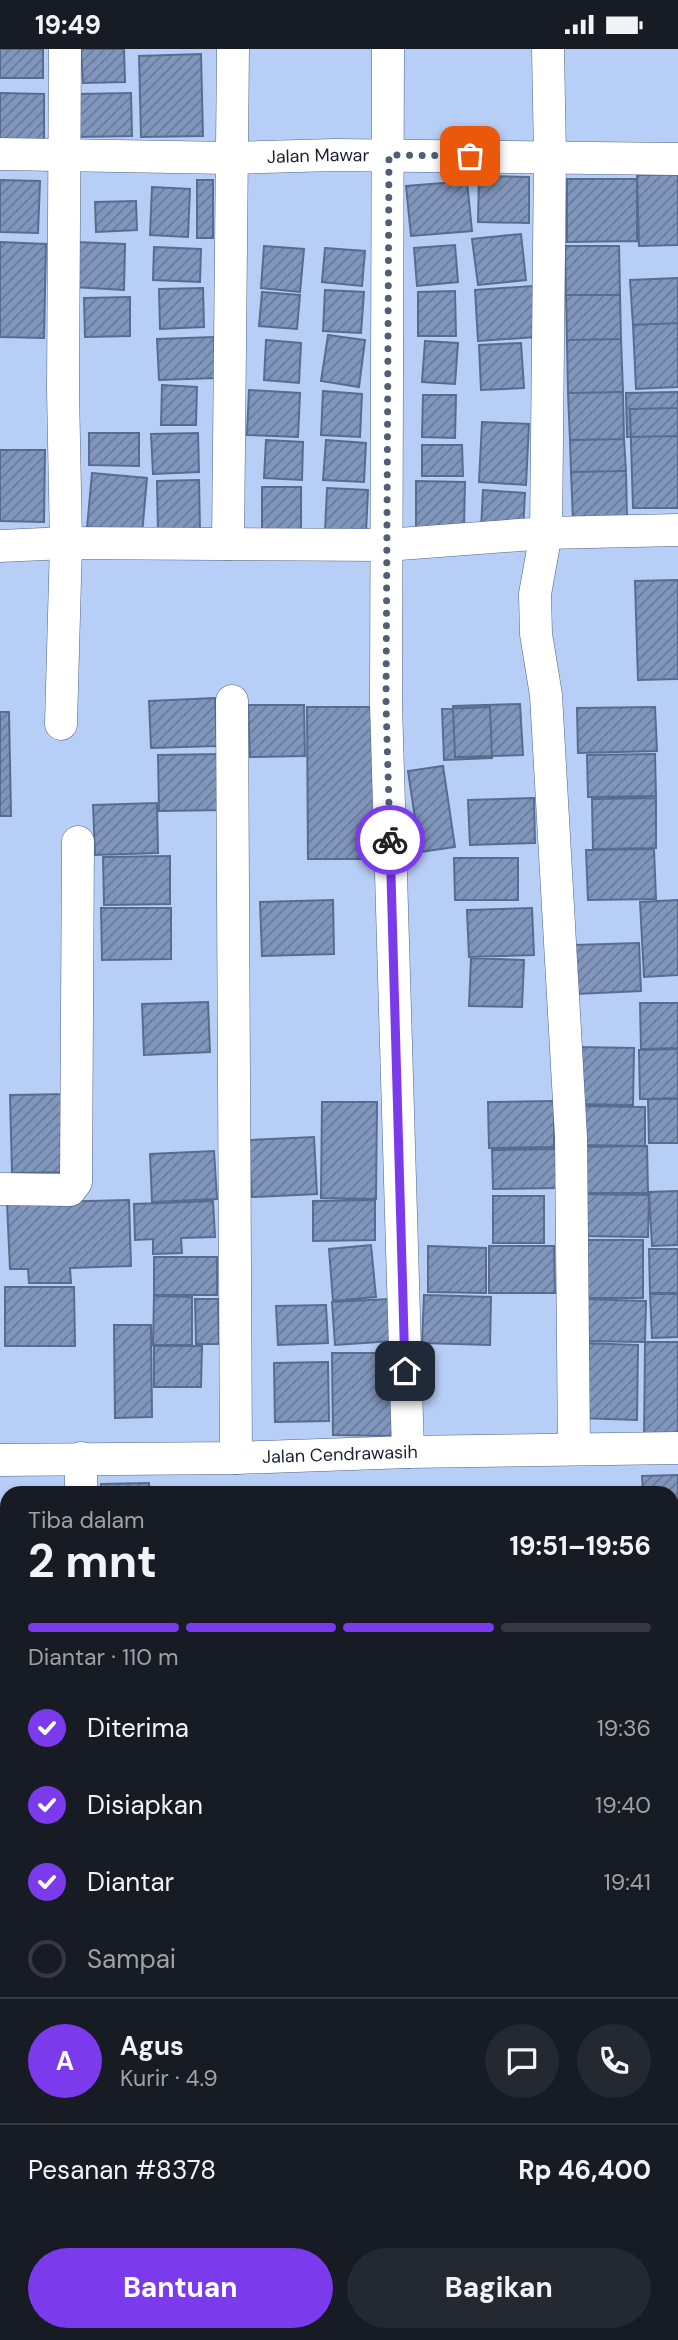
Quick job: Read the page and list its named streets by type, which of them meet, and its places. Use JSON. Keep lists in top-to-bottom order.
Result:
{
  "streets": {
    "street": ["Jalan Mawar", "Jalan Cendrawasih"]
  },
  "page": {
    "status": "19:49",
    "heading": ["2 mnt", "Tiba dalam", "19:51–19:56"],
    "panel": [
      "Agus",
      "Kurir · 4.9",
      "Pesanan #8378",
      "Rp 46,400"
    ],
    "bar": "Diantar · 110 m",
    "list": [
      ["Diterima", "19:36"],
      ["Disiapkan", "19:40"],
      ["Diantar", "19:41"],
      "Sampai"
    ],
    "round": "A",
    "buttons": ["Bantuan", "Bagikan"]
  }
}
